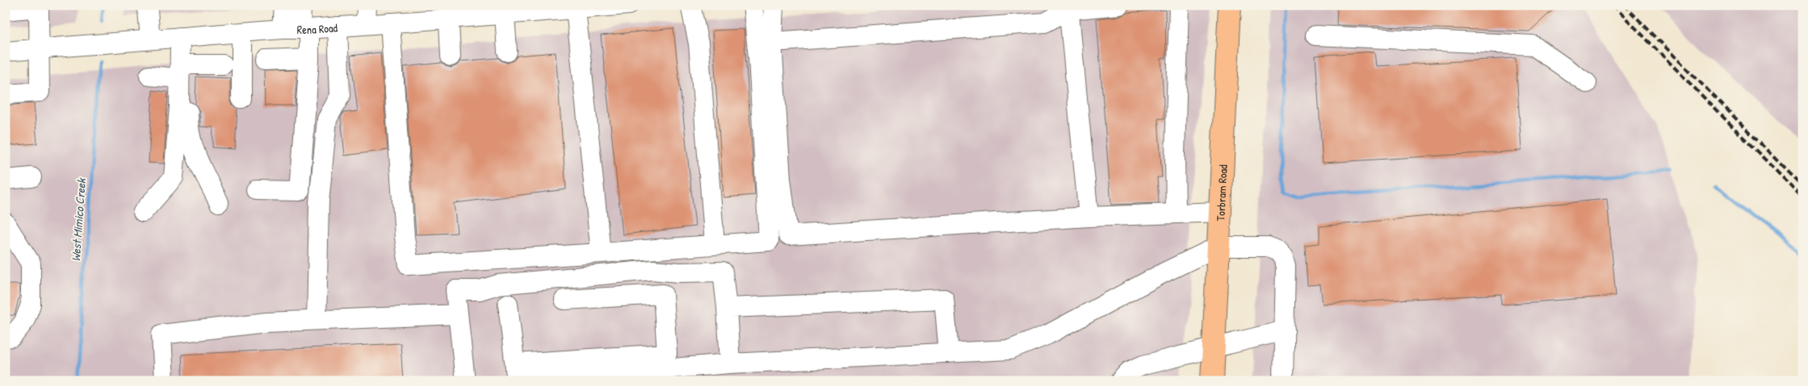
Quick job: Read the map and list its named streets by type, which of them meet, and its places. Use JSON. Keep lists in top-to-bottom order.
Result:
{
  "streets": {
    "main road": ["Torbram Road"],
    "street": ["Rena Road"]
  },
  "water": ["West Mimico Creek"]
}
